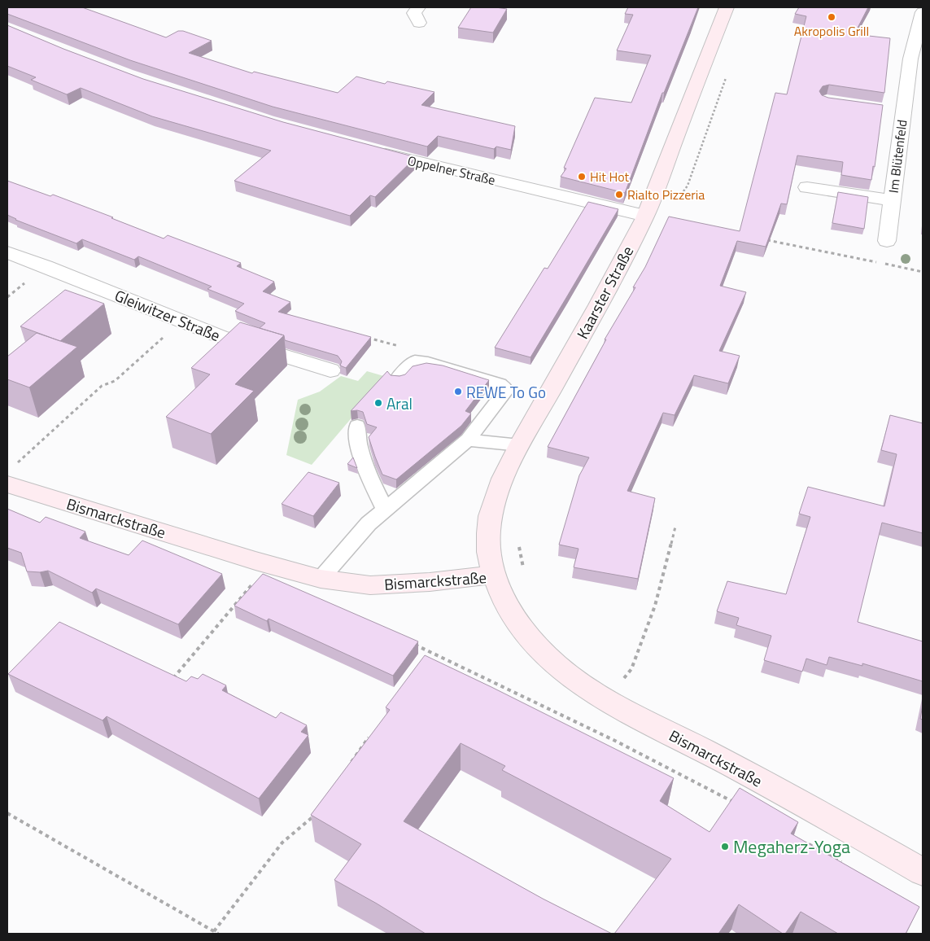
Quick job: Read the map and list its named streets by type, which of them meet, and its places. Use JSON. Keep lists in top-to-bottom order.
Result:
{
  "streets": {
    "main road": ["Kaarster Straße", "Bismarckstraße"],
    "street": ["Im Blütenfeld", "Oppelner Straße", "Gleiwitzer Straße"]
  },
  "crossings": [
    ["Oppelner Straße", "Kaarster Straße"],
    ["Kaarster Straße", "Bismarckstraße"]
  ],
  "places": [
    "Akropolis Grill",
    "Hit Hot",
    "Rialto Pizzeria",
    "REWE To Go",
    "Aral",
    "Megaherz-Yoga"
  ]
}
